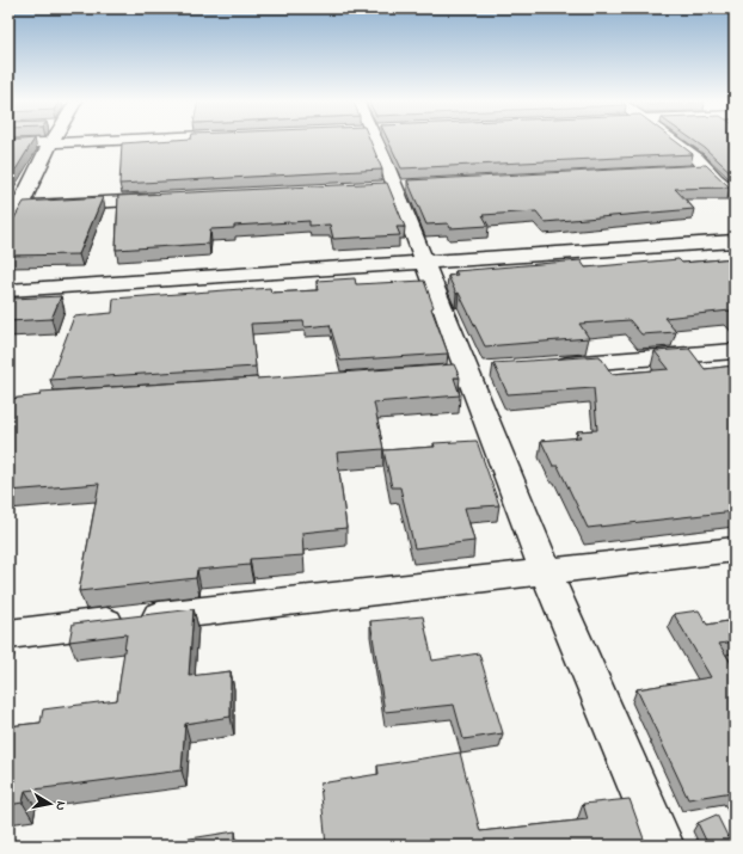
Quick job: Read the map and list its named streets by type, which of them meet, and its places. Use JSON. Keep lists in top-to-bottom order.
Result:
{
  "north": "right"
}
